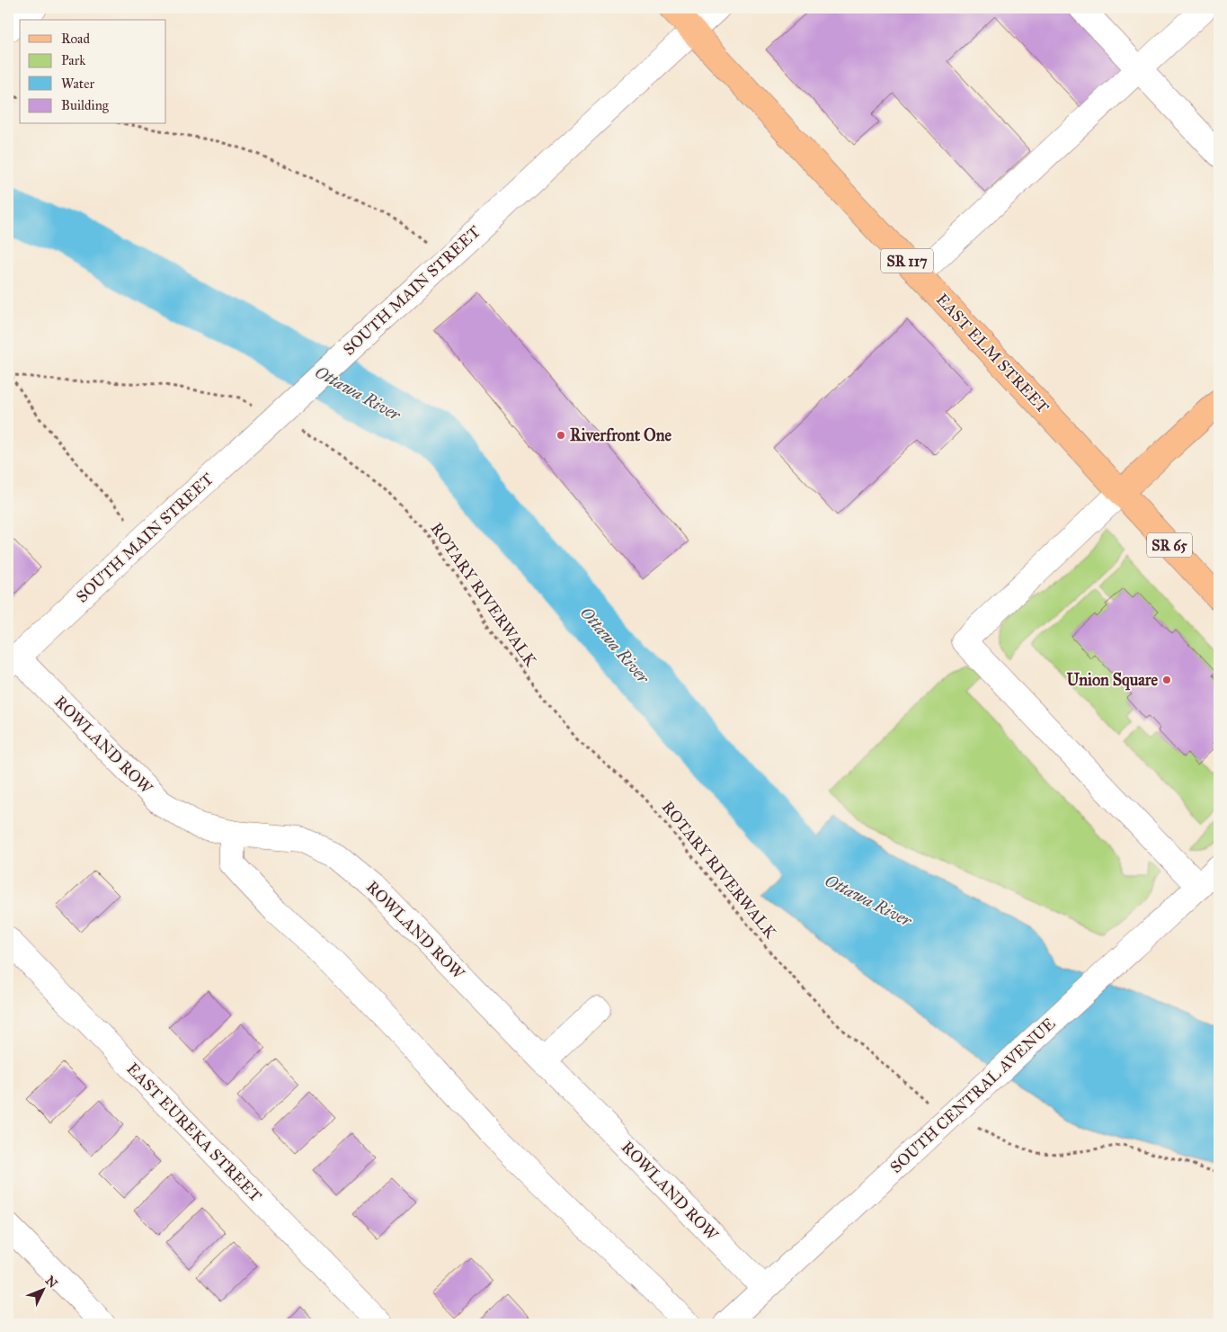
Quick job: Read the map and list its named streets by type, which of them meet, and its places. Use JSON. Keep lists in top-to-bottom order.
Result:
{
  "streets": {
    "main road": ["SR 117", "EAST ELM STREET", "SR 65"],
    "street": [
      "SOUTH MAIN STREET",
      "ROWLAND ROW",
      "SOUTH CENTRAL AVENUE",
      "EAST EUREKA STREET"
    ],
    "path": ["ROTARY RIVERWALK"]
  },
  "crossings": [
    ["SR 117", "SOUTH MAIN STREET"],
    ["SR 117", "EAST ELM STREET"],
    ["SOUTH MAIN STREET", "EAST ELM STREET"],
    ["SOUTH MAIN STREET", "ROWLAND ROW"],
    ["ROWLAND ROW", "SOUTH CENTRAL AVENUE"]
  ],
  "water": ["Ottawa River"],
  "places": ["Riverfront One", "Union Square"],
  "legend": [
    "Road",
    "Park",
    "Water",
    "Building"
  ],
  "north": "top right"
}
